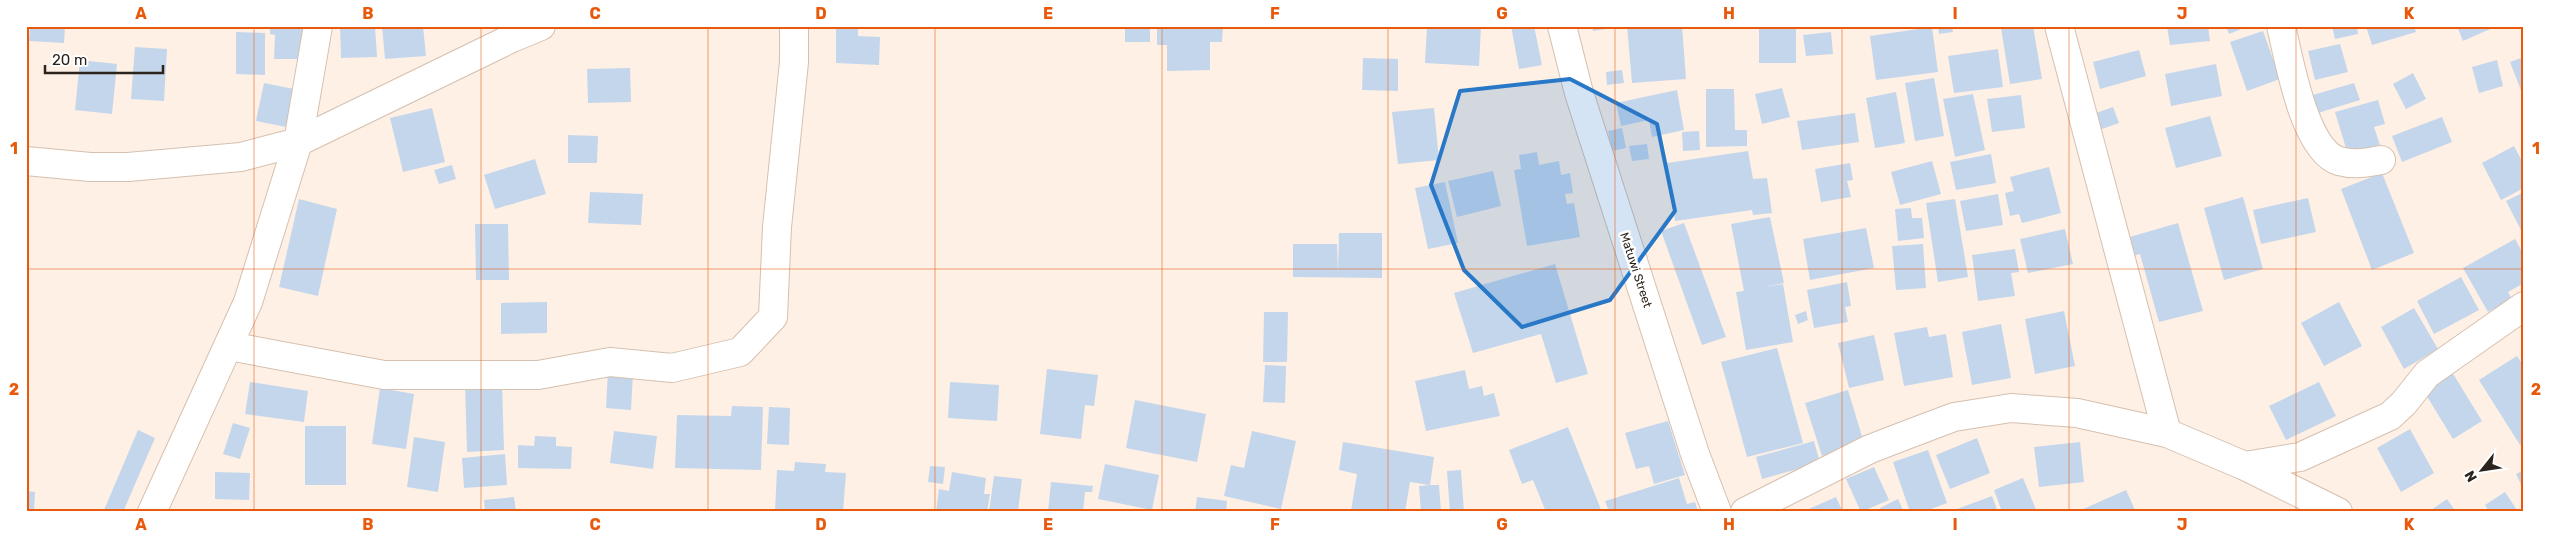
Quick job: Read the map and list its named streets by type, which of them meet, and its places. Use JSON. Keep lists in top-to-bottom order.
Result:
{
  "streets": {
    "street": ["Matuwi Street"]
  },
  "scale_bar": "20 m",
  "north": "bottom left",
  "grid": {
    "columns": [
      "A",
      "B",
      "C",
      "D",
      "E",
      "F",
      "G",
      "H",
      "I",
      "J",
      "K"
    ],
    "rows": ["1", "2"]
  }
}
